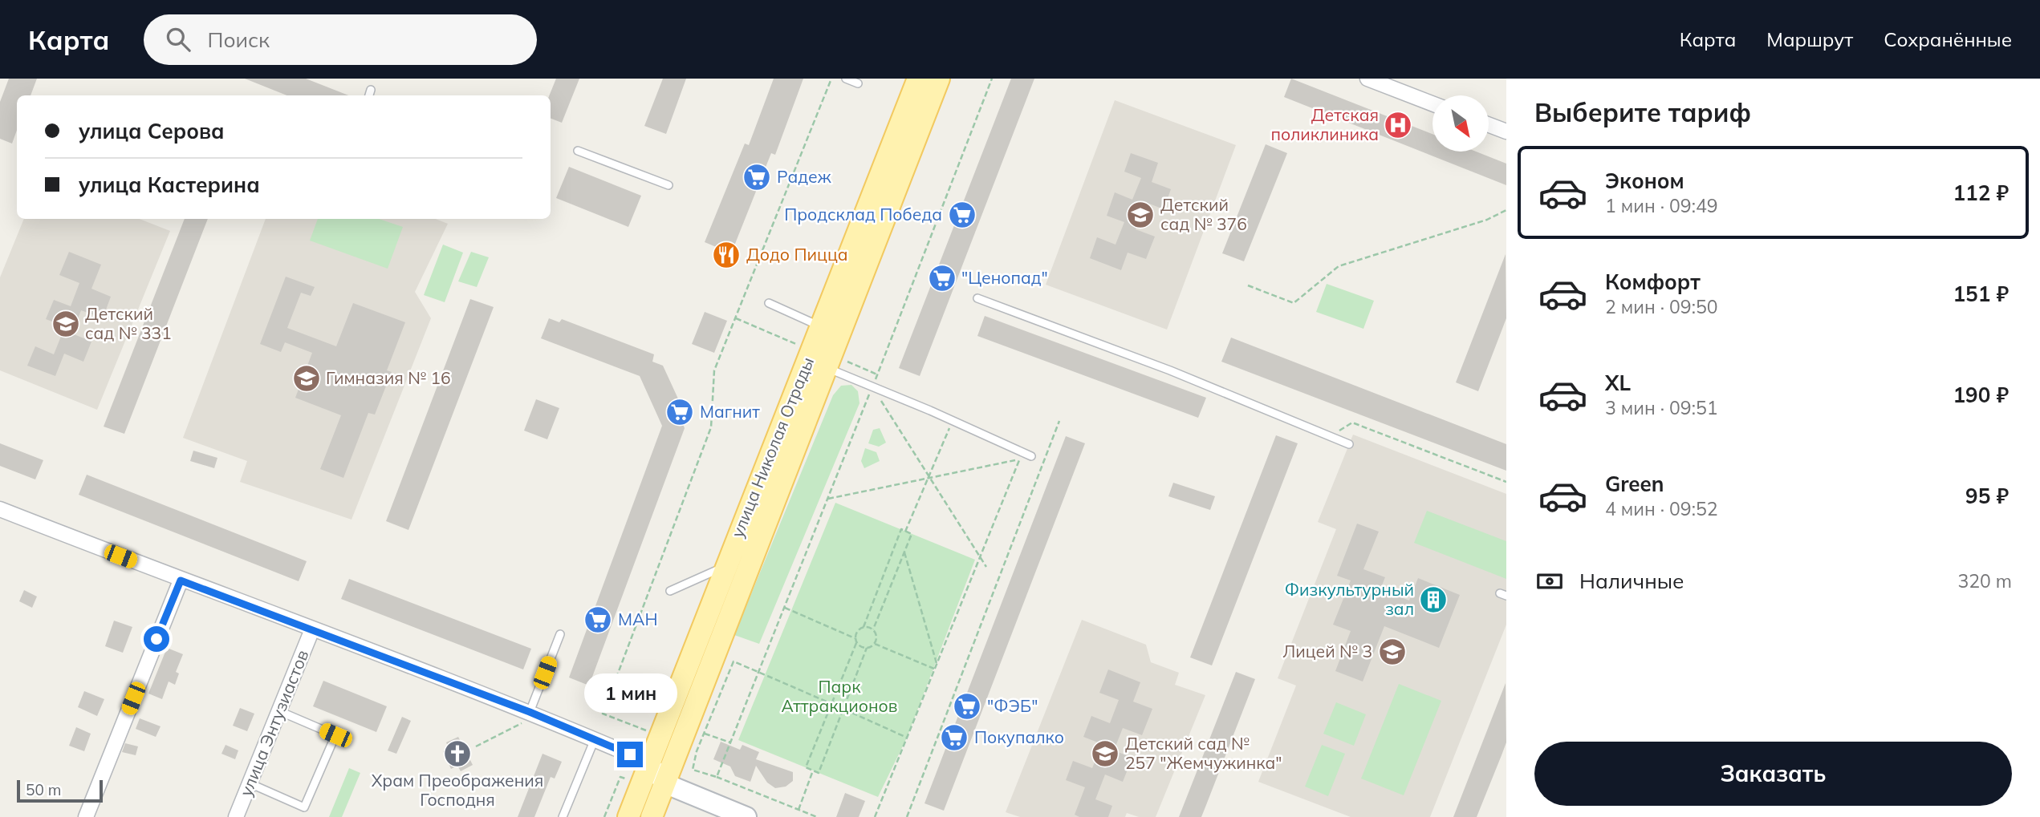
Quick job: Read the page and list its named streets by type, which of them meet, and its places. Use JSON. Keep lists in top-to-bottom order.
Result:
{
  "streets": {
    "main road": ["улица Николая Отрады"],
    "street": ["улица Энтузиастов"]
  },
  "parks": ["Парк Аттракционов"],
  "places": {
    "hospital": ["Детская поликлиника"],
    "supermarket": [
      "Радеж",
      "Продсклад Победа",
      "\"Ценопад\"",
      "Магнит",
      "МАН",
      "\"ФЭБ\"",
      "Покупалко"
    ],
    "school or university": [
      "Детский сад № 376",
      "Детский сад № 331",
      "Гимназия № 16",
      "Лицей № 3",
      "Детский сад № 257 \"Жемчужинка\""
    ],
    "restaurant": ["Додо Пицца"],
    "building": ["Физкультурный зал"],
    "church": ["Храм Преображения Господня"]
  },
  "scale_bar": "50 m",
  "north": "bottom right",
  "page": {
    "header": "Карта",
    "search": "Поиск",
    "nav": ["Карта", "Маршрут", "Сохранённые"],
    "heading": "Выберите тариф",
    "banner": ["улица Серова", "улица Кастерина"],
    "list": [
      {
        "name": "Эконом",
        "note": "1 мин · 09:49",
        "value": "112 ₽"
      },
      {
        "name": "Комфорт",
        "note": "2 мин · 09:50",
        "value": "151 ₽"
      },
      {
        "name": "XL",
        "note": "3 мин · 09:51",
        "value": "190 ₽"
      },
      {
        "name": "Green",
        "note": "4 мин · 09:52",
        "value": "95 ₽"
      }
    ],
    "pay": ["Наличные", "320 m"],
    "bubble": "1 мин",
    "buttons": "Заказать",
    "scale": "50 m"
  }
}
